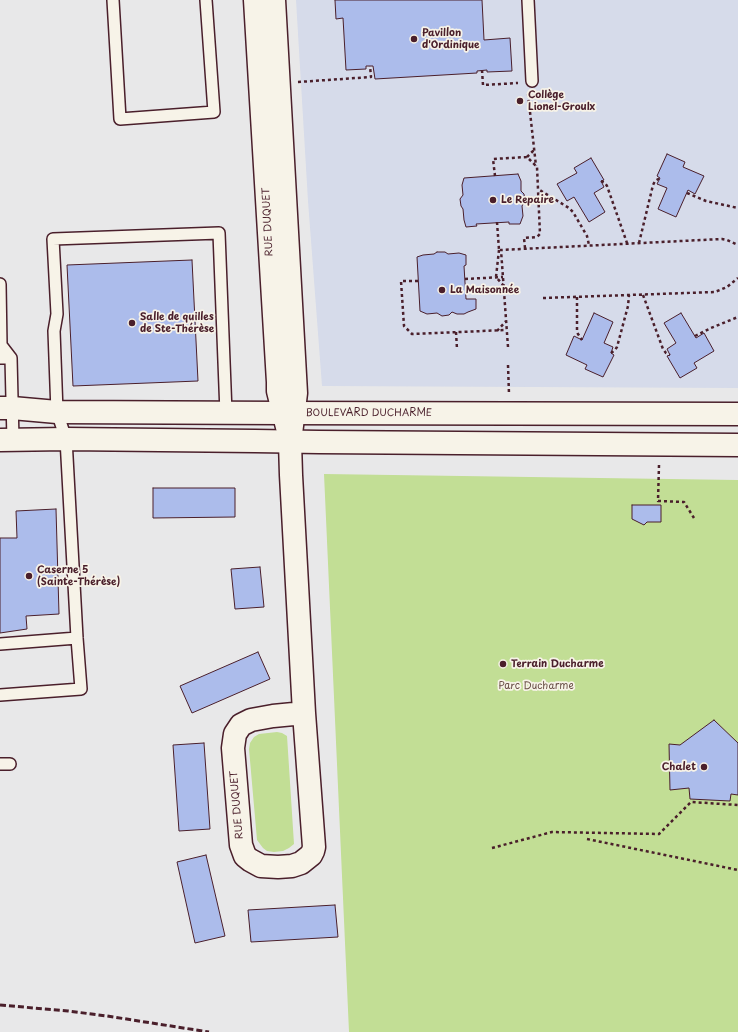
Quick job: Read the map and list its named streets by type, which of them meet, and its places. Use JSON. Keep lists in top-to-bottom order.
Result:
{
  "streets": {
    "street": ["RUE DUQUET", "BOULEVARD DUCHARME"]
  },
  "crossings": [
    ["RUE DUQUET", "BOULEVARD DUCHARME"]
  ],
  "parks": ["Parc Ducharme"],
  "places": [
    "Pavillon d'Ordinique",
    "Collège Lionel-Groulx",
    "Le Repaire",
    "La Maisonnée",
    "Salle de quilles de Ste-Thérèse",
    "Caserne 5 (Sainte-Thérèse)",
    "Terrain Ducharme",
    "Chalet"
  ]
}
